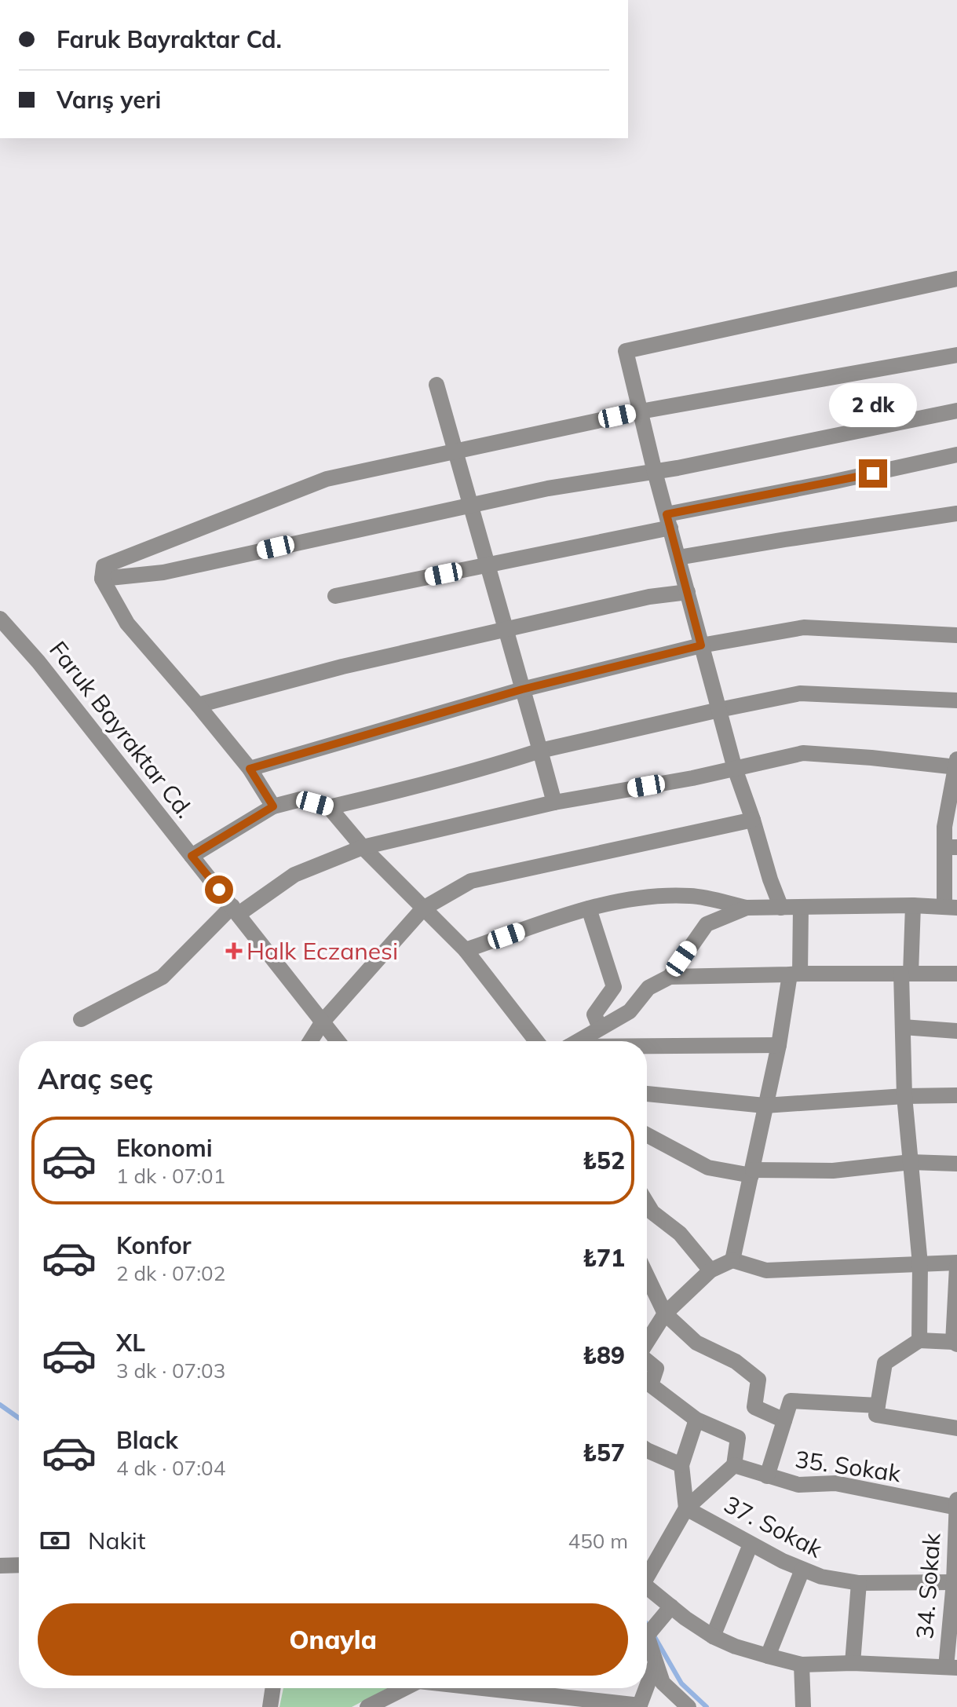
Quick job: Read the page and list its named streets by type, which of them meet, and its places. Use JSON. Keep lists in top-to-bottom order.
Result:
{
  "streets": {
    "street": [
      "Faruk Bayraktar Cd.",
      "35. Sokak",
      "37. Sokak",
      "34. Sokak"
    ]
  },
  "crossings": [
    ["35. Sokak", "34. Sokak"],
    ["37. Sokak", "34. Sokak"]
  ],
  "places": {
    "health": ["Halk Eczanesi"]
  },
  "page": {
    "banner": ["Faruk Bayraktar Cd.", "Varış yeri"],
    "bubble": "2 dk",
    "heading": "Araç seç",
    "list": [
      {
        "name": "Ekonomi",
        "note": "1 dk · 07:01",
        "value": "₺52"
      },
      {
        "name": "Konfor",
        "note": "2 dk · 07:02",
        "value": "₺71"
      },
      {
        "name": "XL",
        "note": "3 dk · 07:03",
        "value": "₺89"
      },
      {
        "name": "Black",
        "note": "4 dk · 07:04",
        "value": "₺57"
      }
    ],
    "pay": ["Nakit", "450 m"],
    "buttons": "Onayla"
  }
}
